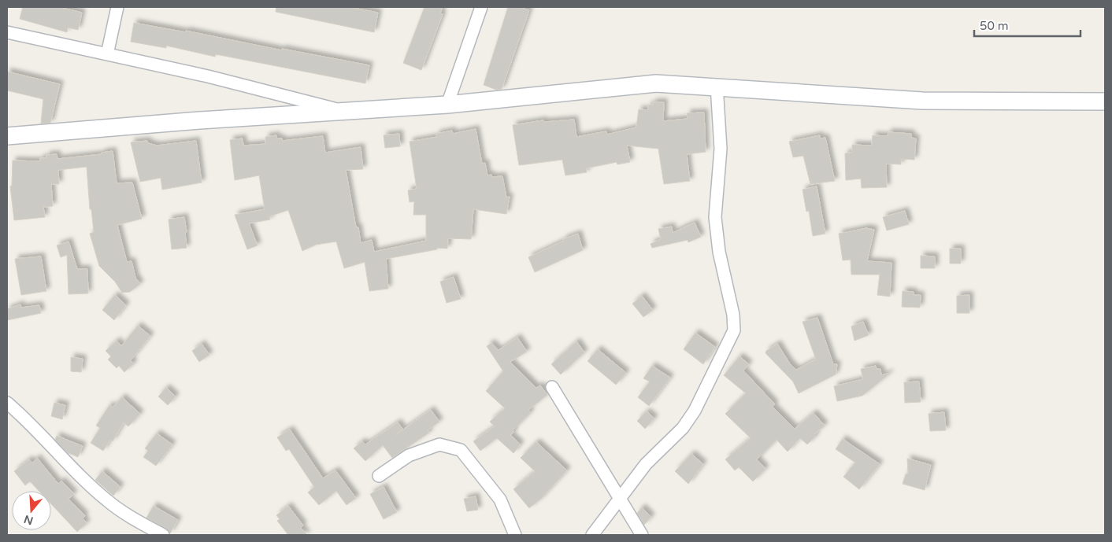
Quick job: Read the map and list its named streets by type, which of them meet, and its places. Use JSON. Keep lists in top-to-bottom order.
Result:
{
  "scale_bar": "50 m",
  "north": "bottom"
}
